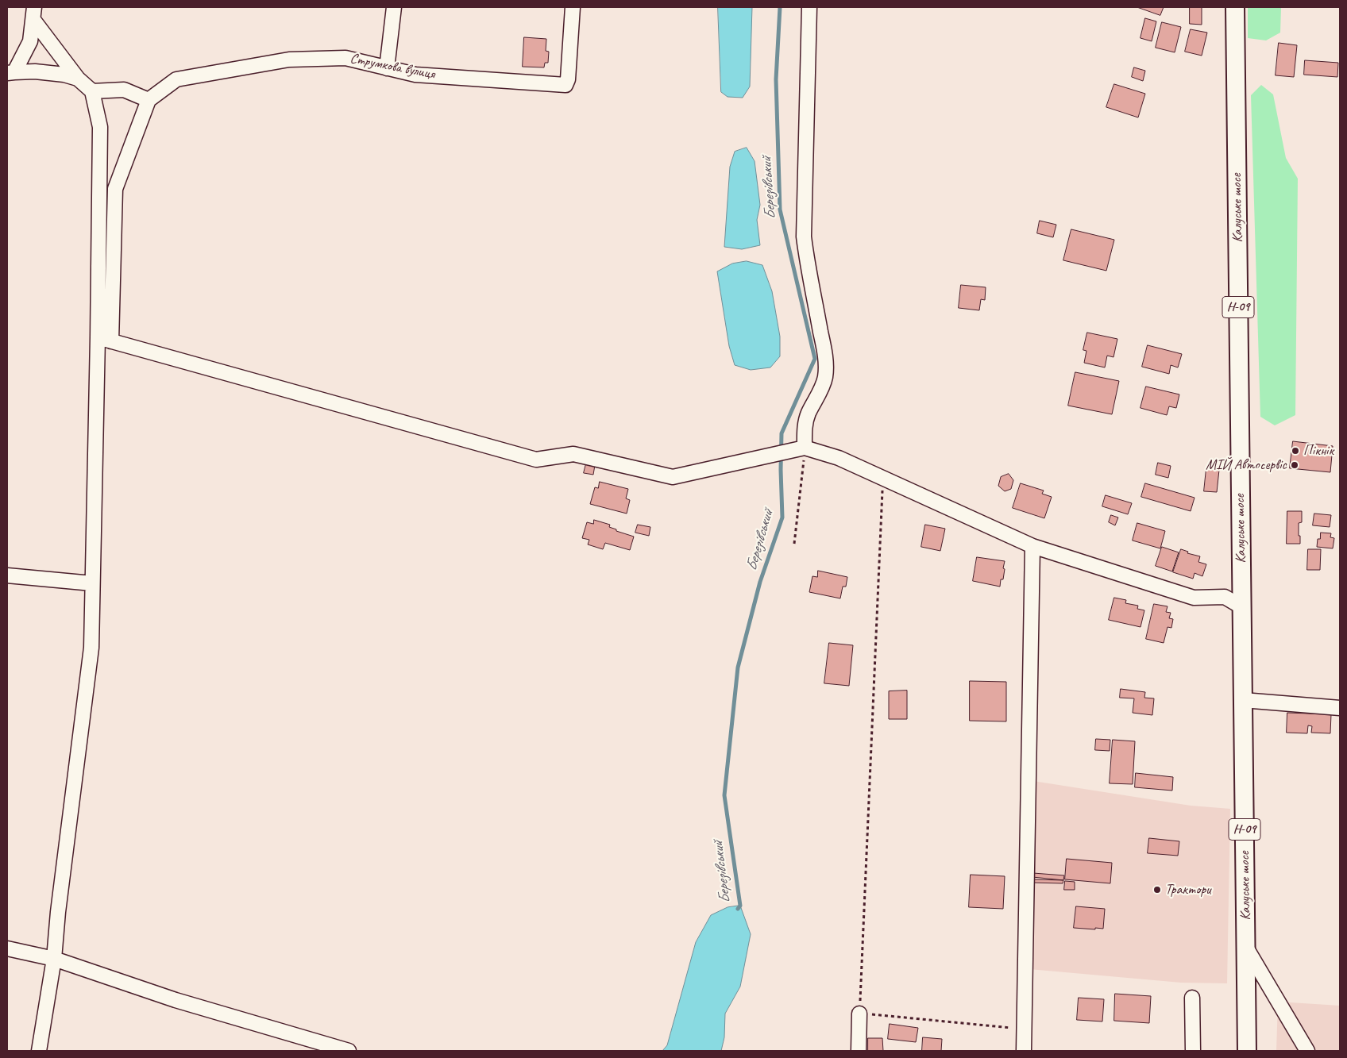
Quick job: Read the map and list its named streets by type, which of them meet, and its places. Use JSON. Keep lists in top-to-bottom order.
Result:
{
  "streets": {
    "main road": ["Калуське шосе", "Н-09"],
    "street": ["Струмкова вулиця"]
  },
  "water": ["Березівський"],
  "places": ["Пікнік", "МІЙ Автосервіс", "Трактори"]
}
